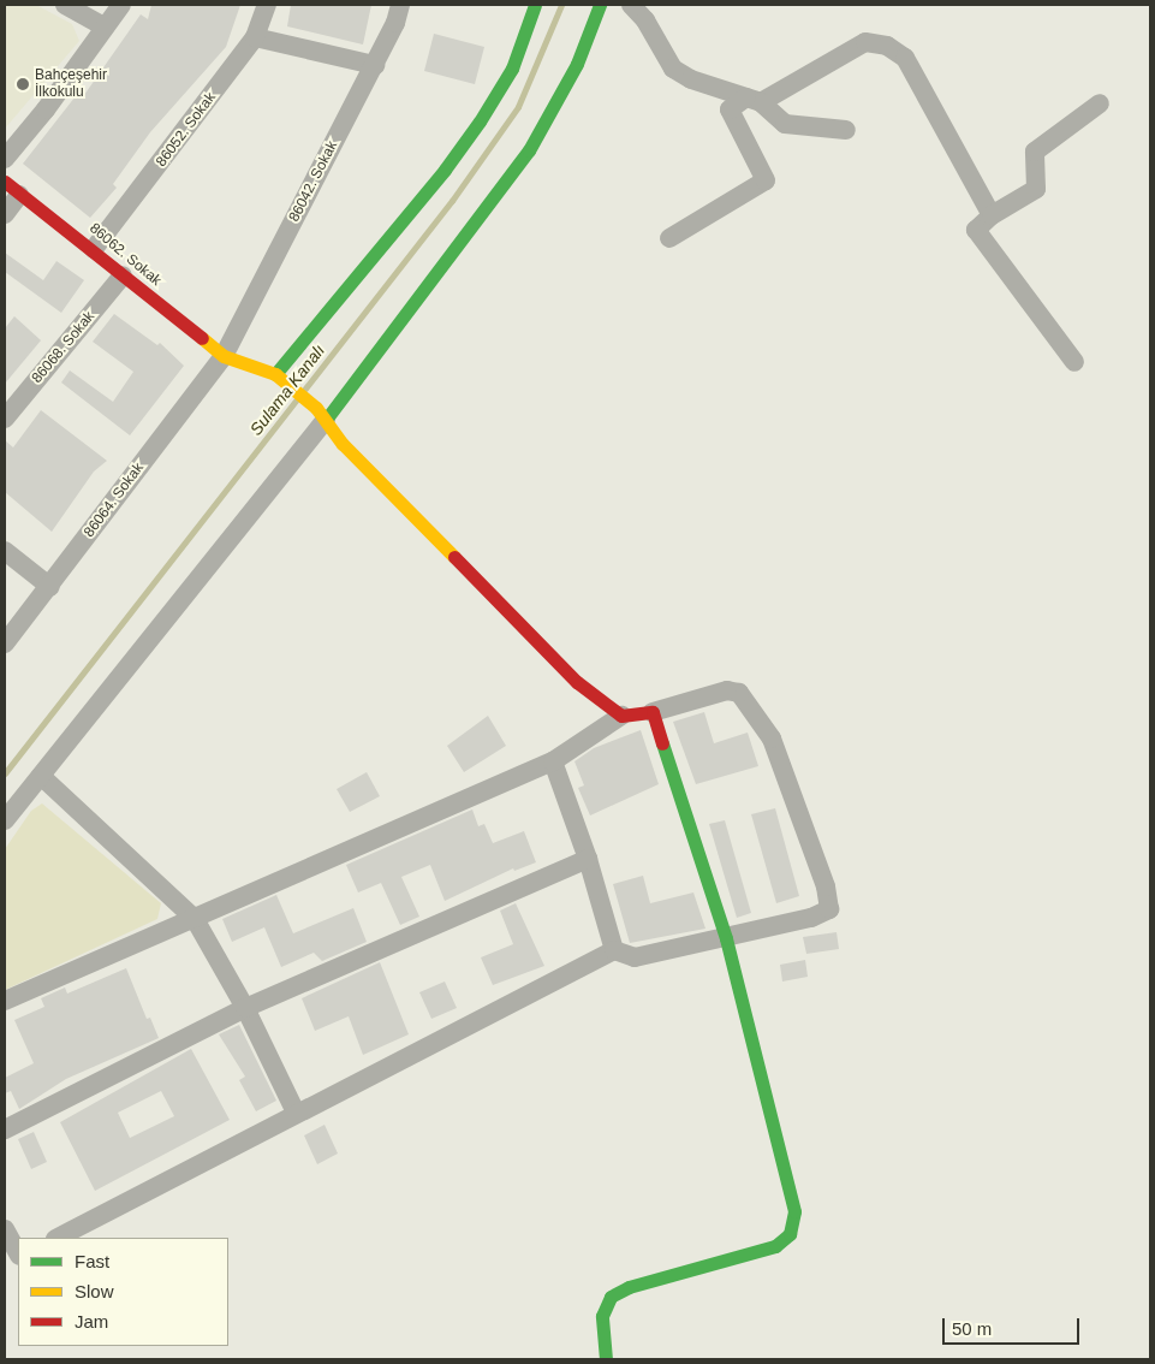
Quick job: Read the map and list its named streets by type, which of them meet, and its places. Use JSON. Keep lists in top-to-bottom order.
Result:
{
  "streets": {
    "main road": ["86062. Sokak"],
    "street": [
      "86052. Sokak",
      "86042. Sokak",
      "86068. Sokak",
      "86064. Sokak"
    ]
  },
  "crossings": [
    ["86052. Sokak", "86062. Sokak"],
    ["86042. Sokak", "86062. Sokak"],
    ["86042. Sokak", "86064. Sokak"],
    ["86062. Sokak", "86068. Sokak"],
    ["86062. Sokak", "86064. Sokak"]
  ],
  "water": ["Sulama Kanalı"],
  "places": ["Bahçeşehir İlkokulu"],
  "legend": ["Fast", "Slow", "Jam"],
  "scale_bar": "50 m"
}
